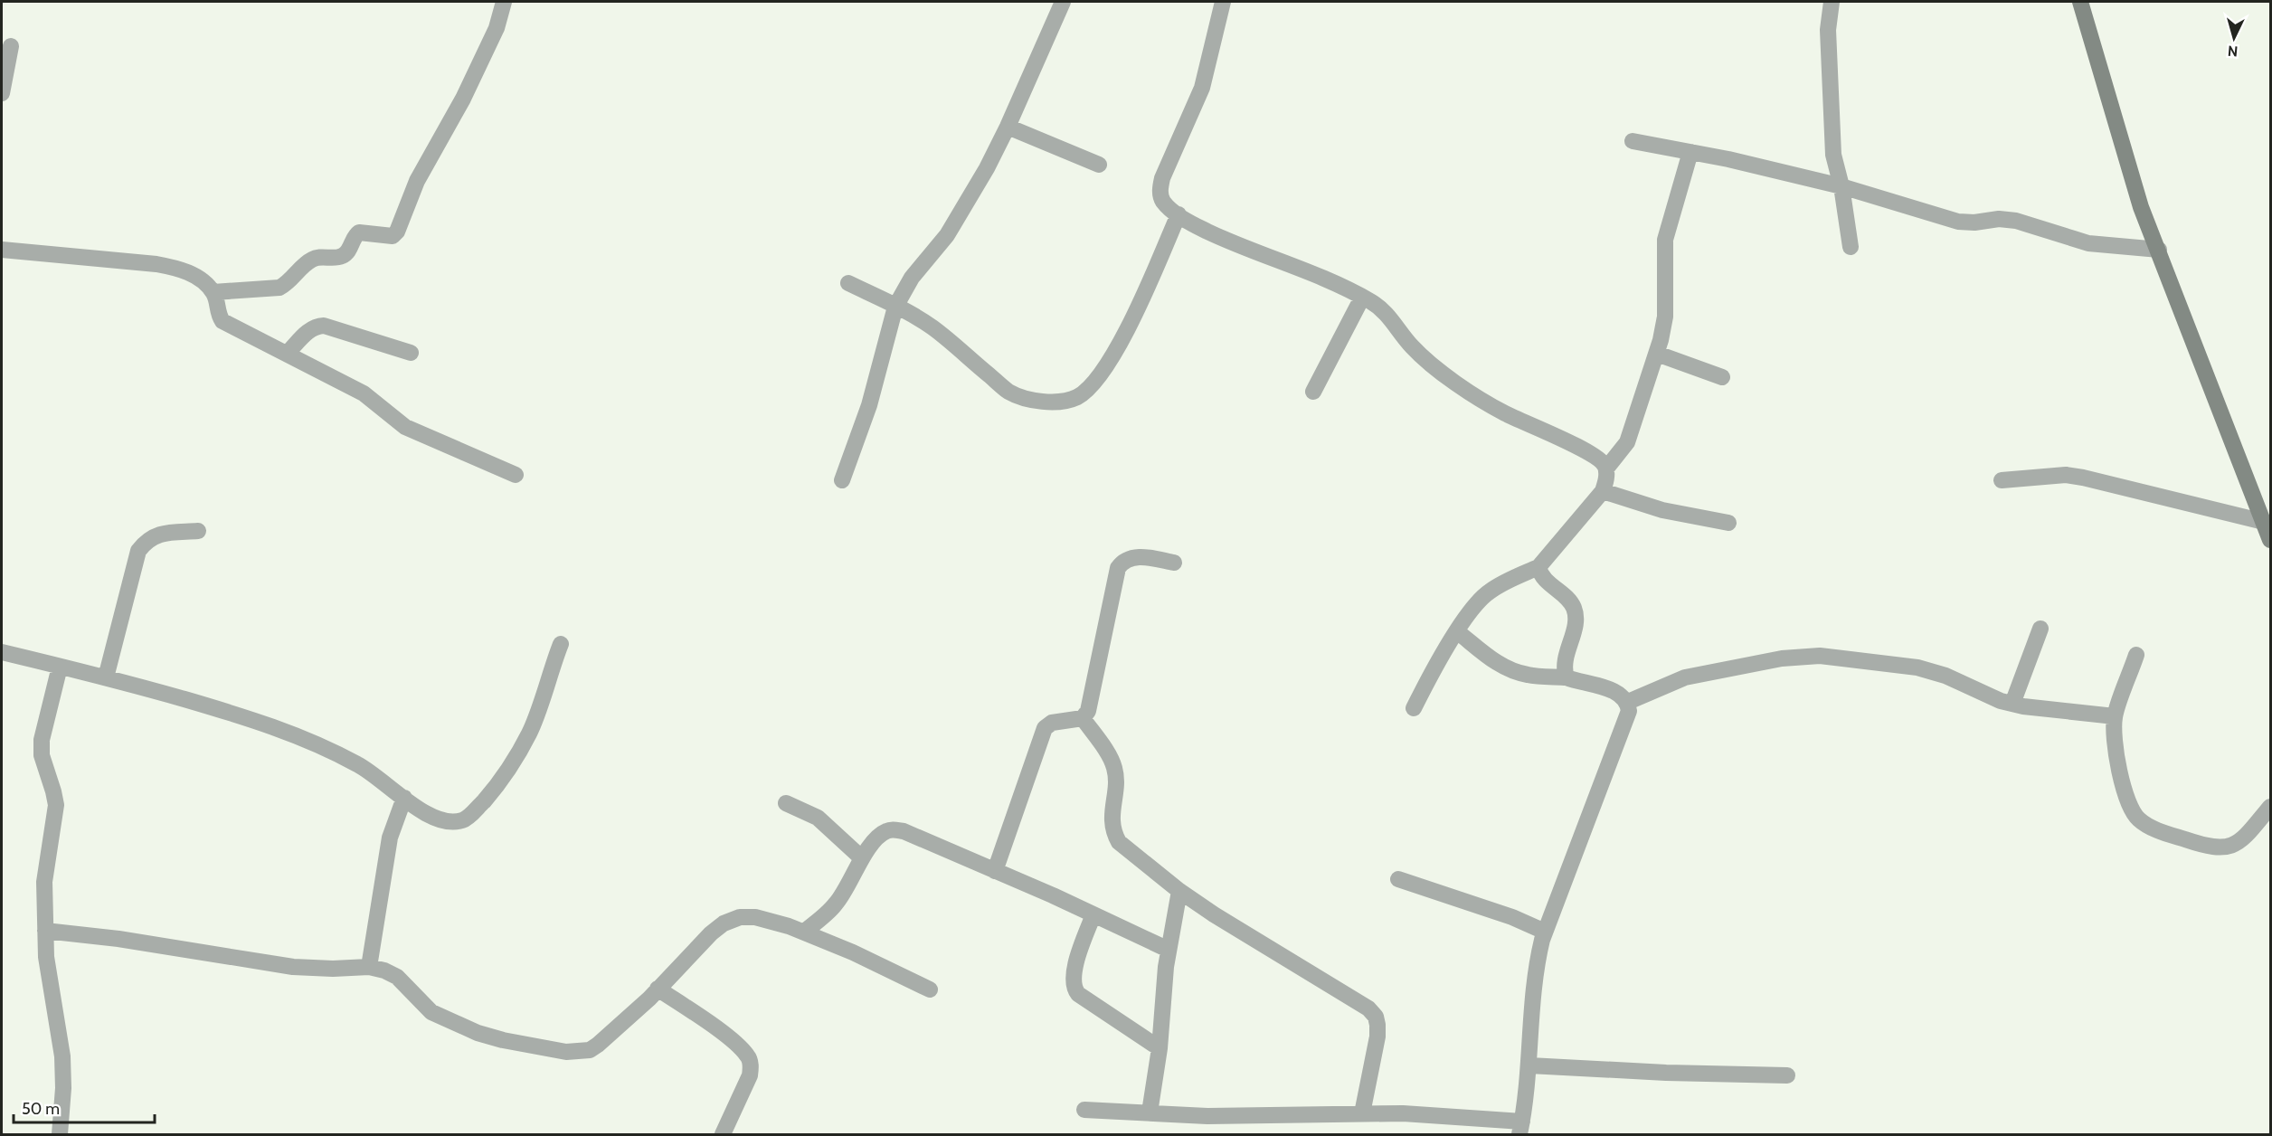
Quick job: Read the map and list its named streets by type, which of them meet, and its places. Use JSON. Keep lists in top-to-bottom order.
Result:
{
  "scale_bar": "50 m",
  "north": "bottom"
}
